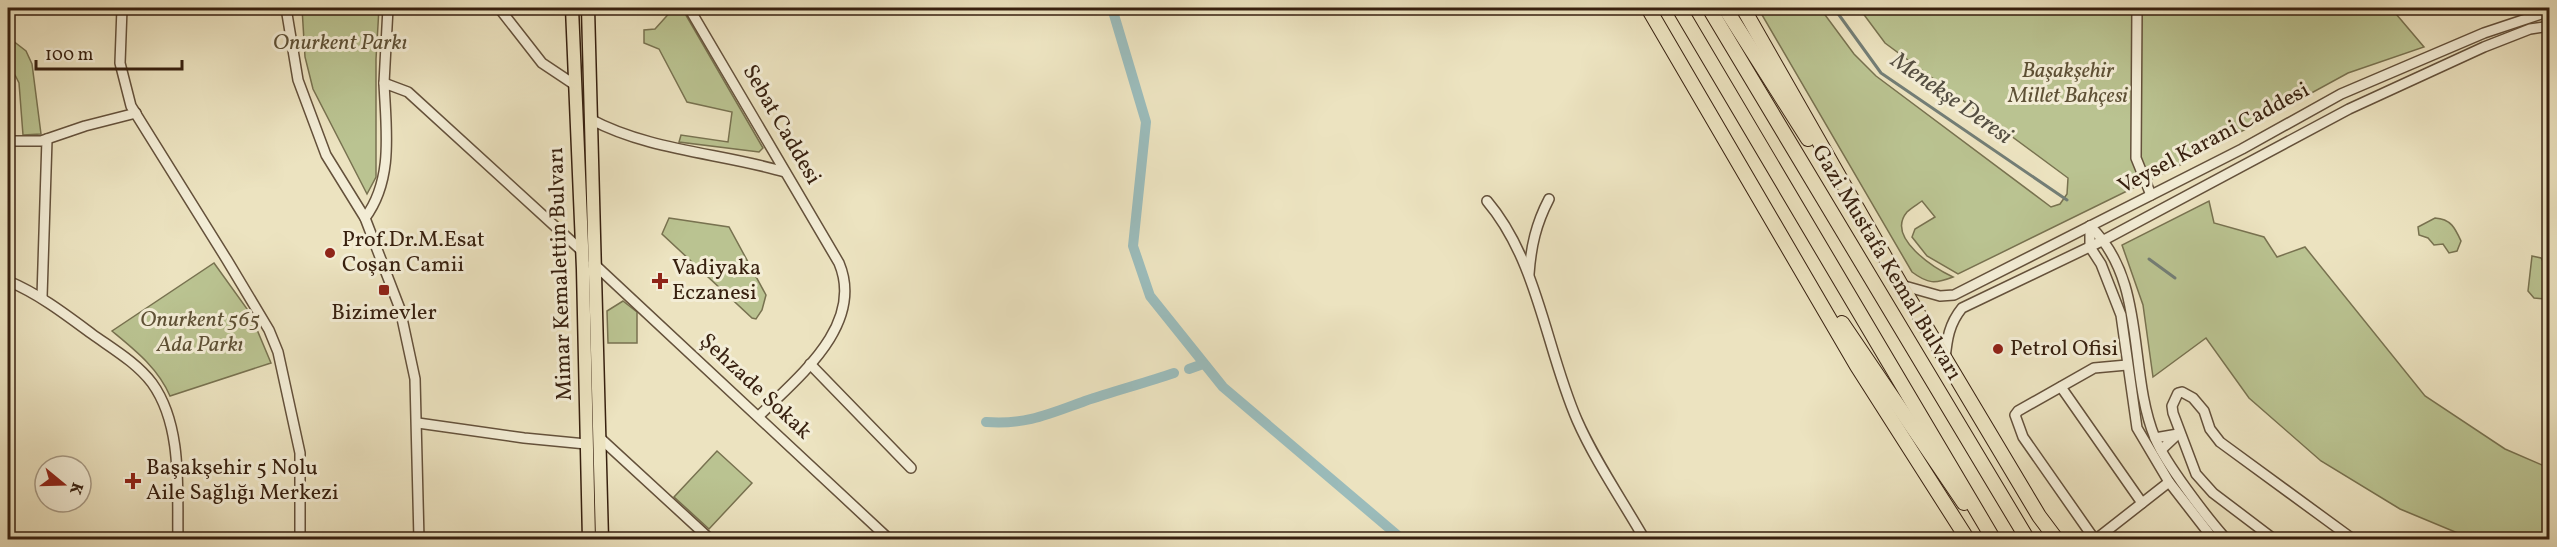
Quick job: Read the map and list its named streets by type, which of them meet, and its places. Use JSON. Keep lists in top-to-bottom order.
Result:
{
  "streets": {
    "highway": ["Gazi Mustafa Kemal Bulvarı"],
    "main road": ["Mimar Kemalettin Bulvarı"],
    "street": ["Sebat Caddesi", "Veysel Karani Caddesi", "Şehzade Sokak"]
  },
  "crossings": [
    ["Sebat Caddesi", "Şehzade Sokak"]
  ],
  "water": ["Menekşe Deresi"],
  "parks": ["Onurkent Parkı", "Başakşehir Millet Bahçesi", "Onurkent 565 Ada Parkı"],
  "places": {
    "other": ["Prof.Dr.M.Esat Coşan Camii", "Petrol Ofisi"],
    "health": ["Vadiyaka Eczanesi", "Başakşehir 5 Nolu Aile Sağlığı Merkezi"],
    "transit": ["Bizimevler"]
  },
  "scale_bar": "100 m",
  "north": "right"
}
